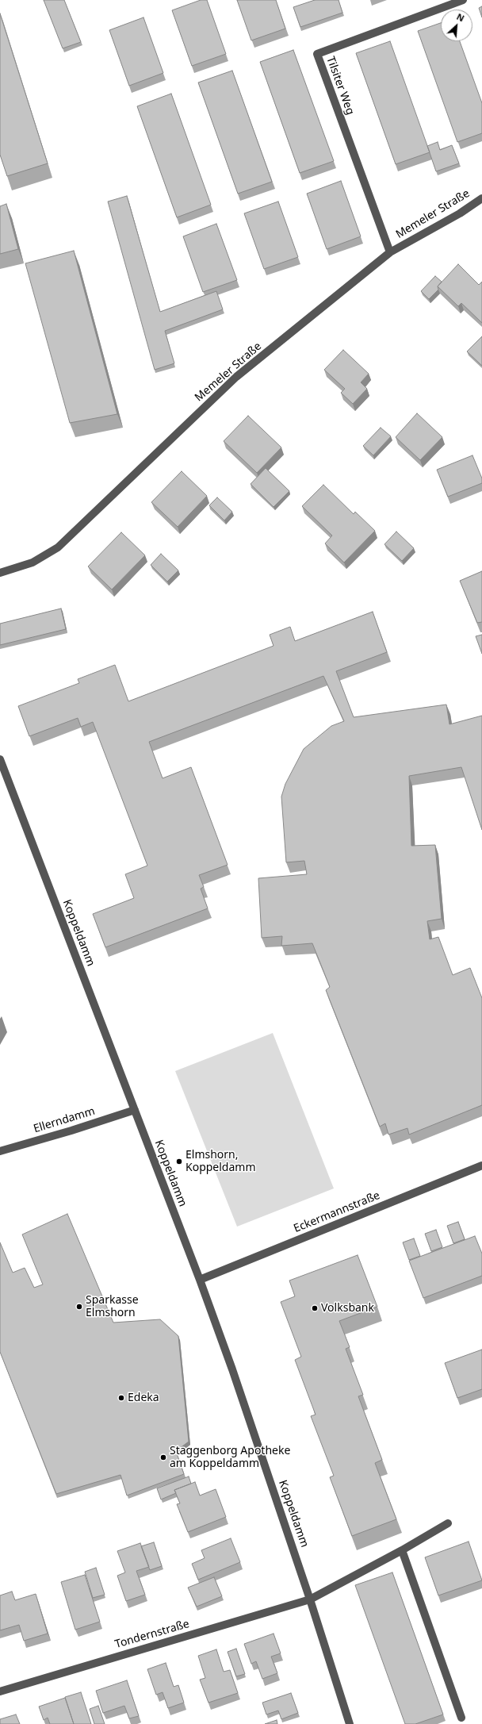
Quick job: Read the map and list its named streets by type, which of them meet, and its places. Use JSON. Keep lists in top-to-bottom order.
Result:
{
  "streets": {
    "street": [
      "Tilsiter Weg",
      "Memeler Straße",
      "Koppeldamm",
      "Ellerndamm",
      "Eckermannstraße",
      "Tondernstraße"
    ]
  },
  "crossings": [
    ["Tilsiter Weg", "Memeler Straße"],
    ["Koppeldamm", "Ellerndamm"],
    ["Koppeldamm", "Eckermannstraße"],
    ["Koppeldamm", "Tondernstraße"]
  ],
  "places": [
    "Elmshorn, Koppeldamm",
    "Sparkasse Elmshorn",
    "Volksbank",
    "Edeka",
    "Staggenborg Apotheke am Koppeldamm"
  ],
  "north": "top right"
}
